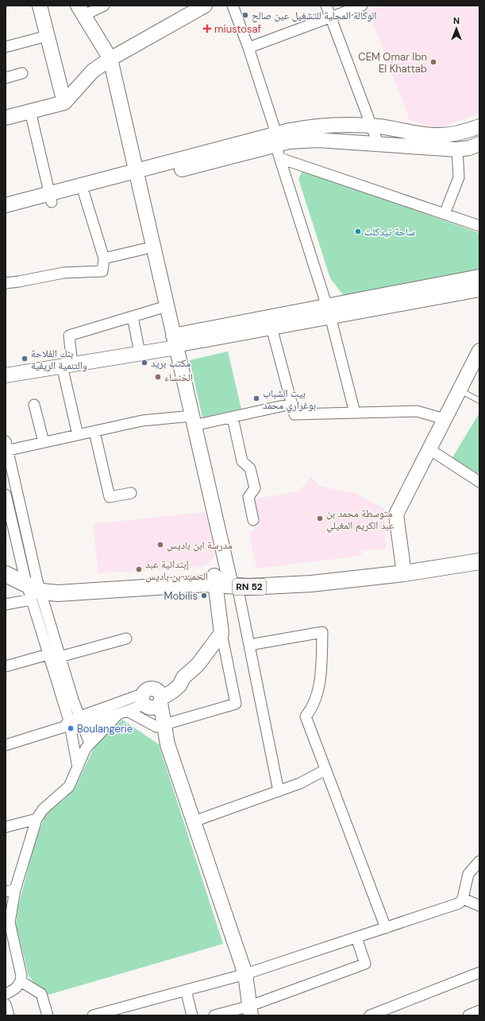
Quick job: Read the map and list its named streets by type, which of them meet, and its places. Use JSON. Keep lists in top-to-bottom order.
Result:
{
  "streets": {
    "main road": ["RN 52"]
  },
  "places": {
    "other": [
      "الوكالة المحلية للتشغيل عين صالح",
      "CEM Omar Ibn El Khattab",
      "ساحة تيدكلت",
      "بنك الفلاحة والتنمية الريفية",
      "مكتب بريد",
      "الخنساء",
      "بيت الشباب بوغراري محمد",
      "متوسطة محمد بن عبد الكريم المغيلي",
      "مدرسة ابن باديس",
      "إبتدائية عبد الحميد بن باديس",
      "Mobilis",
      "Boulangerie"
    ],
    "health": ["miustosaf"]
  },
  "north": "top"
}
